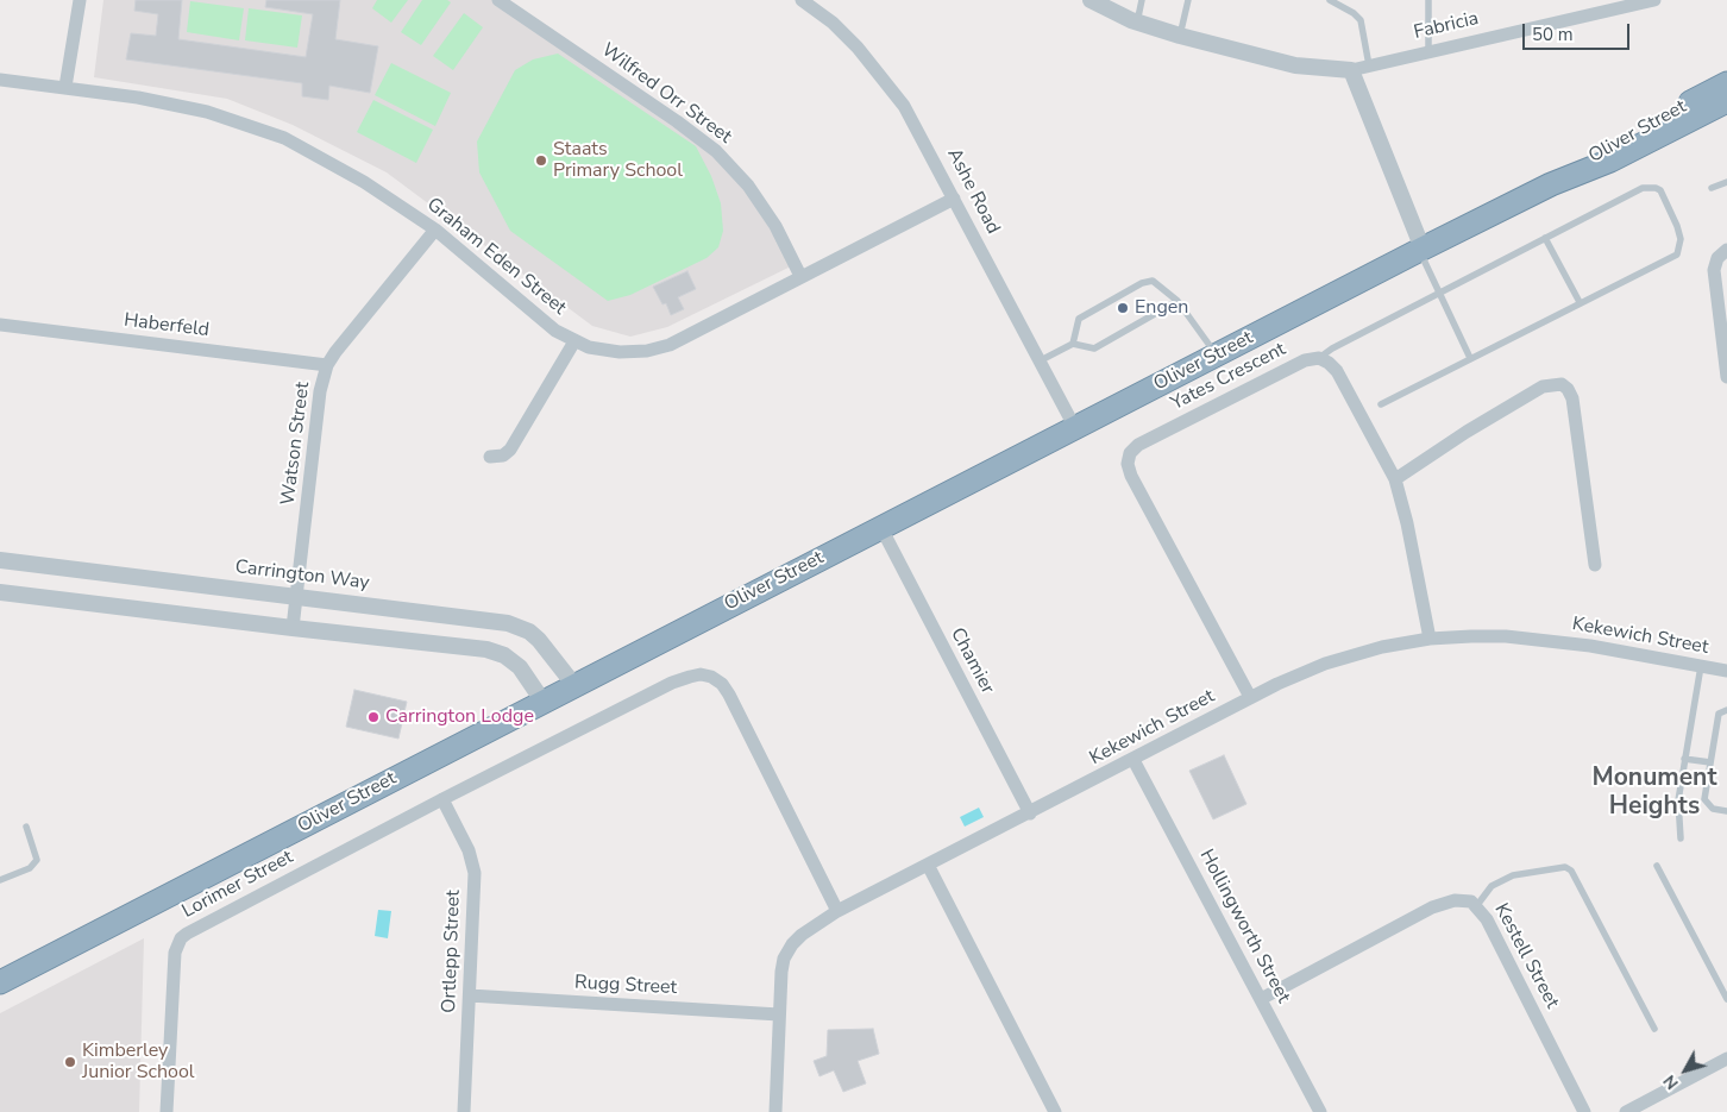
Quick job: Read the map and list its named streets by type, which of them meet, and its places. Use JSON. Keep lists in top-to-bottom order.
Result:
{
  "streets": {
    "highway": ["Oliver Street"],
    "street": [
      "Fabricia",
      "Wilfred Orr Street",
      "Ashe Road",
      "Graham Eden Street",
      "Haberfeld",
      "Yates Crescent",
      "Watson Street",
      "Carrington Way",
      "Kekewich Street",
      "Chamier",
      "Lorimer Street",
      "Hollingworth Street",
      "Ortlepp Street",
      "Kestell Street",
      "Rugg Street"
    ]
  },
  "crossings": [
    ["Wilfred Orr Street", "Graham Eden Street"],
    ["Oliver Street", "Ashe Road"],
    ["Oliver Street", "Carrington Way"],
    ["Oliver Street", "Chamier"],
    ["Ashe Road", "Graham Eden Street"],
    ["Graham Eden Street", "Watson Street"],
    ["Haberfeld", "Watson Street"],
    ["Yates Crescent", "Kekewich Street"],
    ["Watson Street", "Carrington Way"],
    ["Kekewich Street", "Chamier"],
    ["Kekewich Street", "Lorimer Street"],
    ["Kekewich Street", "Hollingworth Street"],
    ["Kekewich Street", "Rugg Street"],
    ["Lorimer Street", "Ortlepp Street"],
    ["Hollingworth Street", "Kestell Street"],
    ["Ortlepp Street", "Rugg Street"]
  ],
  "districts": ["Monument Heights"],
  "places": [
    "Staats Primary School",
    "Engen",
    "Carrington Lodge",
    "Kimberley Junior School"
  ],
  "scale_bar": "50 m",
  "north": "bottom left"
}
